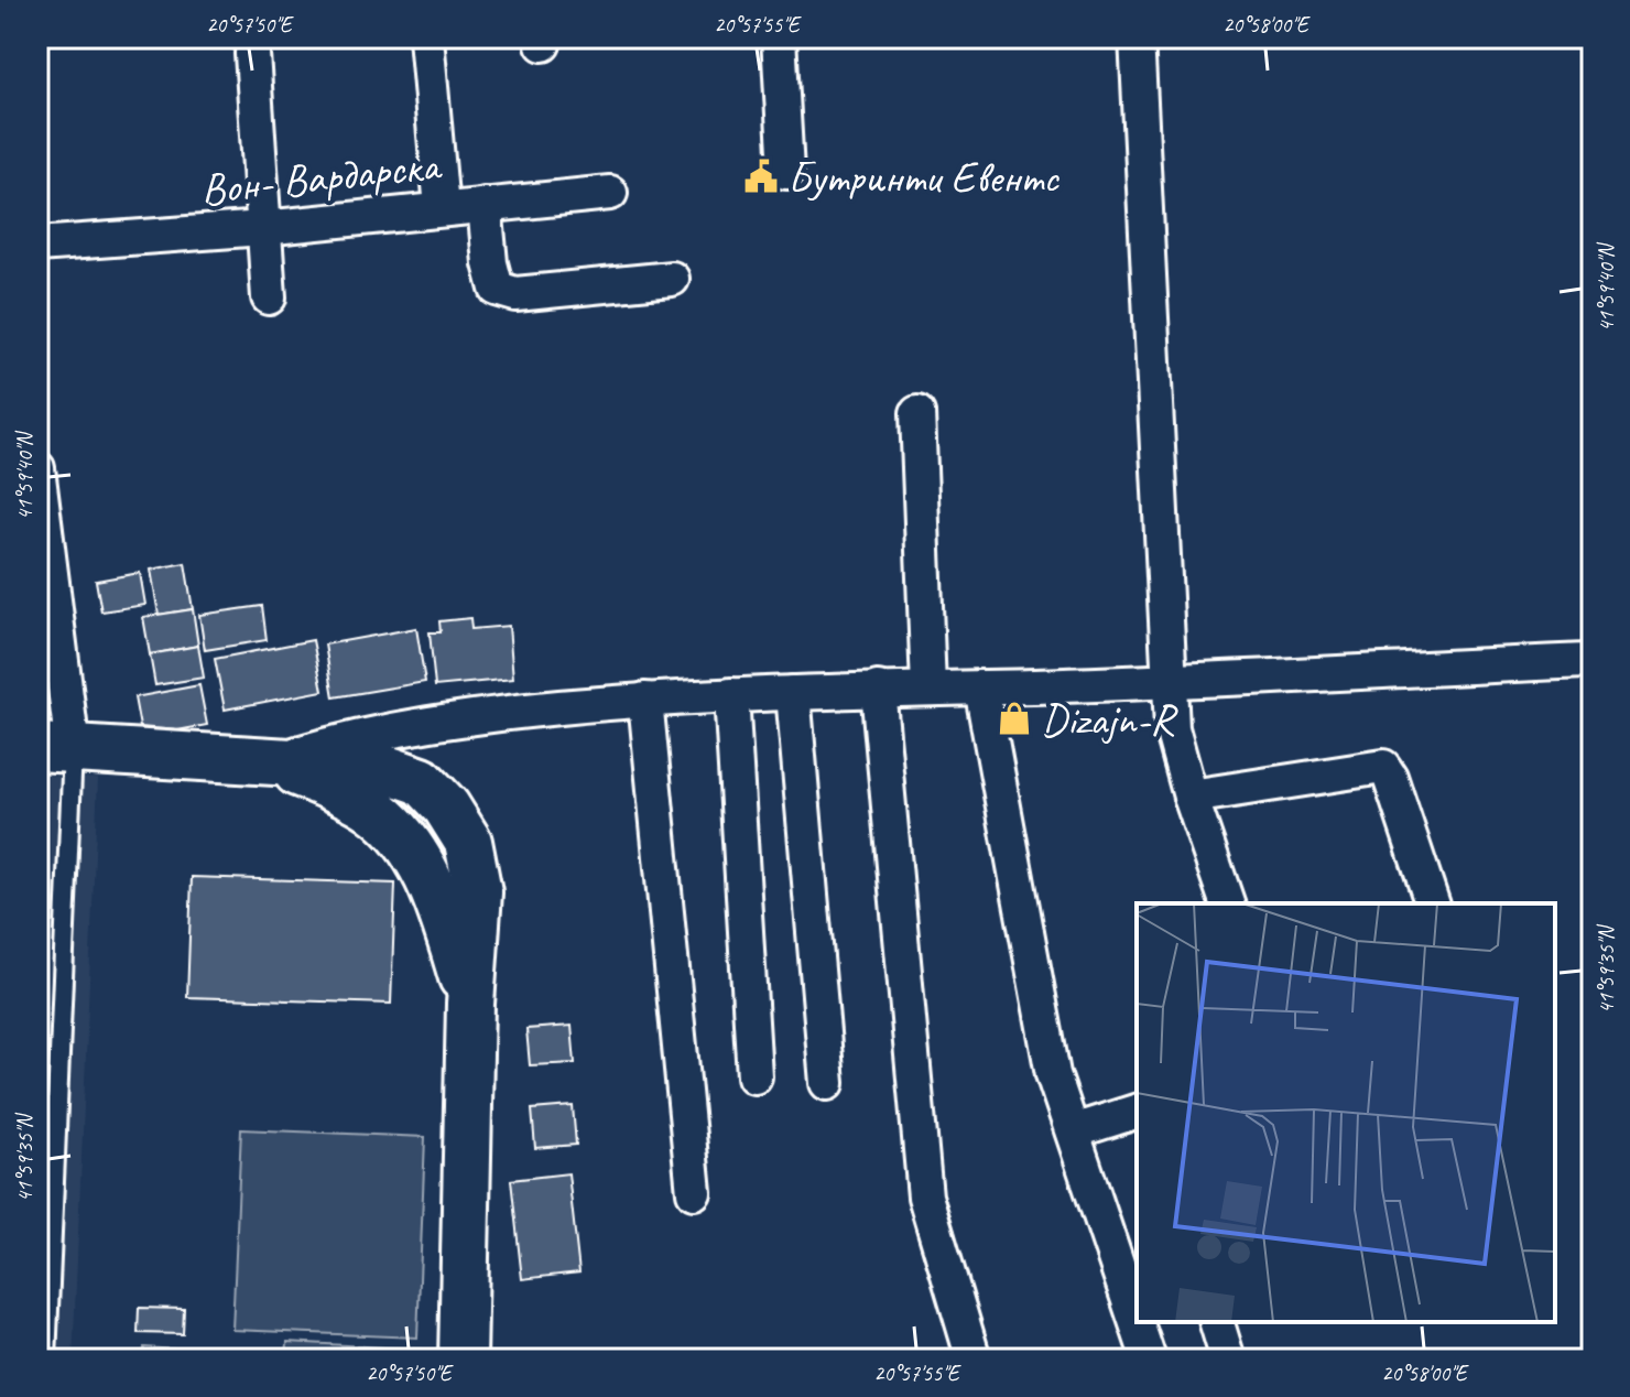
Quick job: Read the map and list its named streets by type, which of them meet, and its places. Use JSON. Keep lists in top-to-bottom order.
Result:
{
  "streets": {
    "street": ["Вон- Вардарска"]
  },
  "places": {
    "public building": ["Бутринти Евентс"],
    "shop": ["Dizajn-R"]
  },
  "coordinates": [
    "20°57'50\"E",
    "20°57'55\"E",
    "20°58'00\"E",
    "41°59'40\"N",
    "41°59'35\"N"
  ]
}
